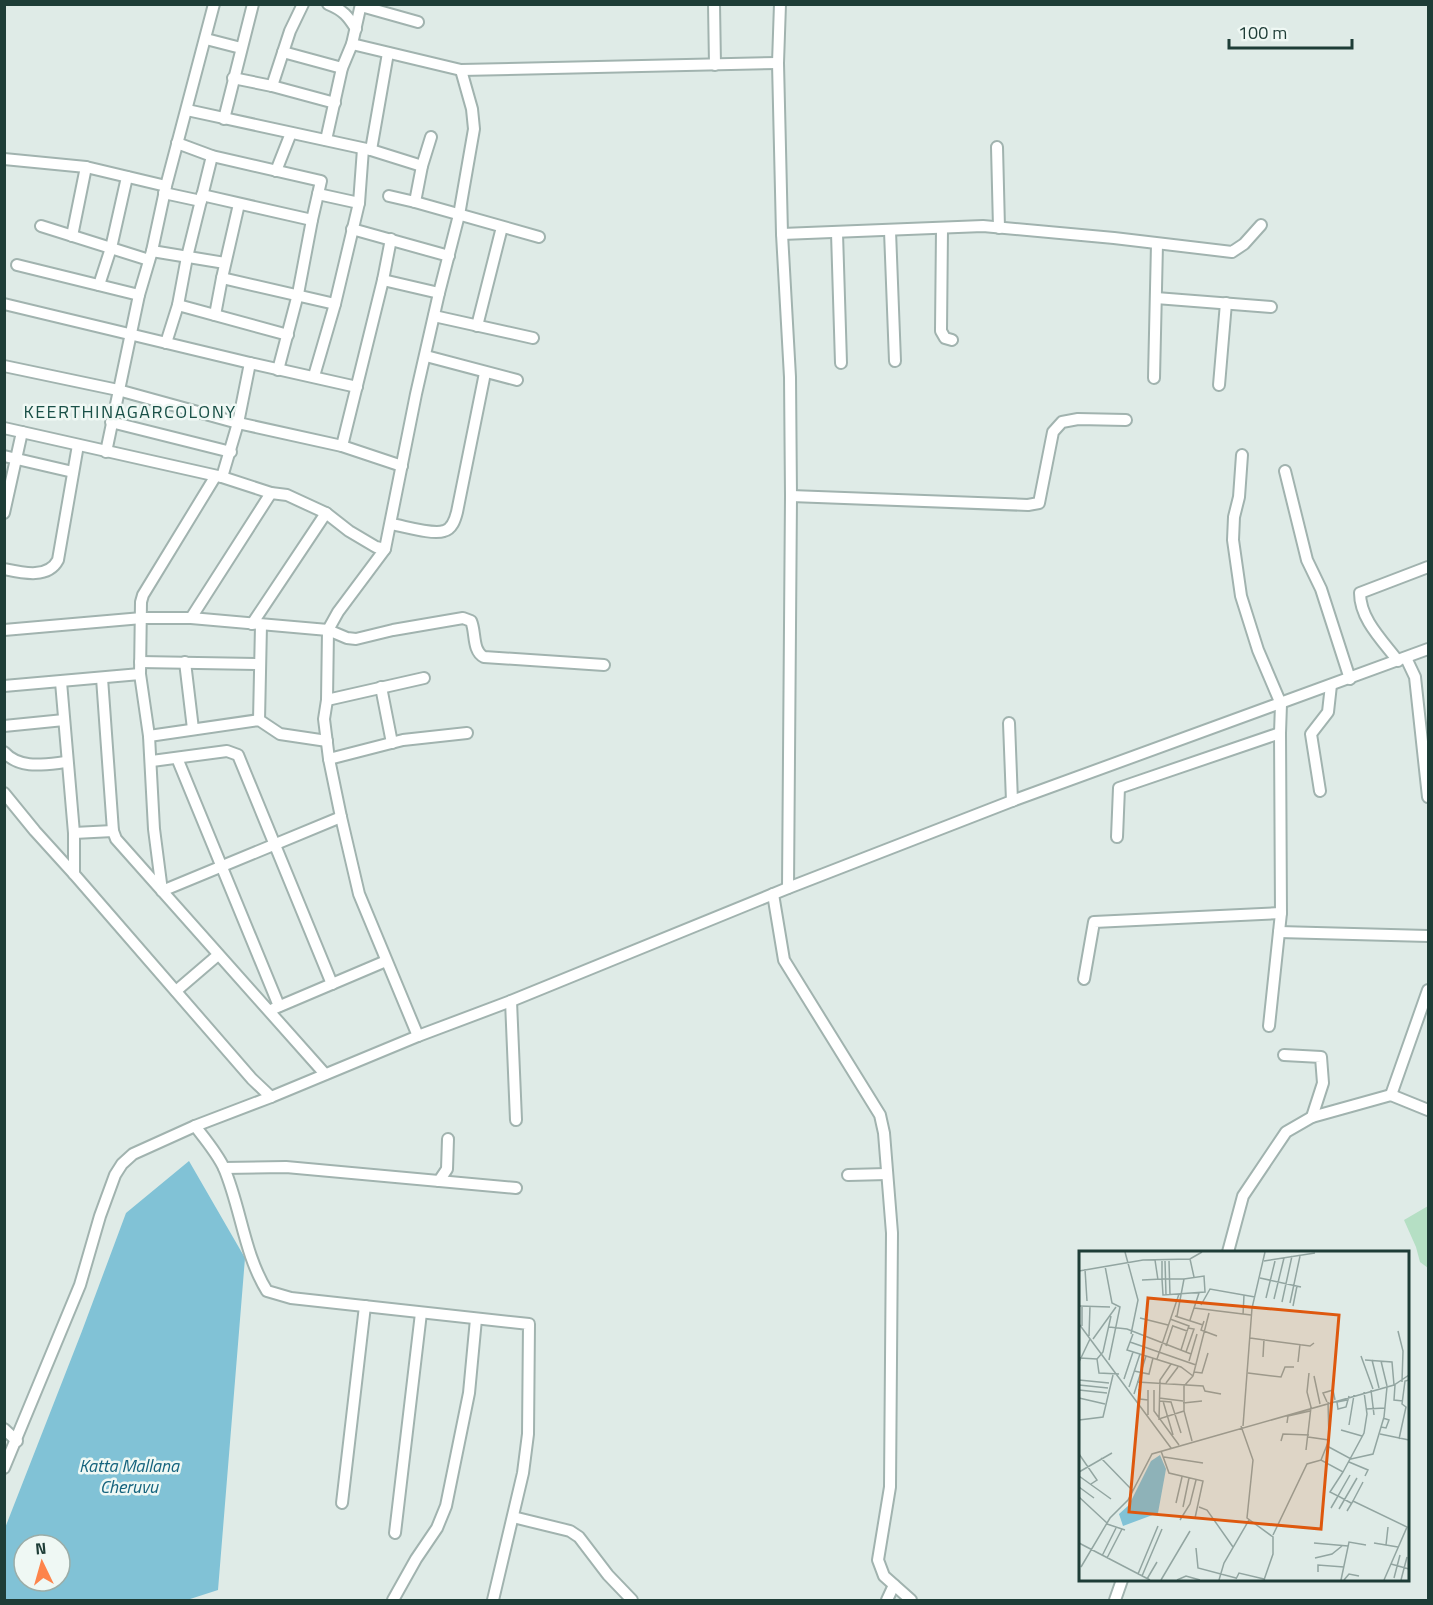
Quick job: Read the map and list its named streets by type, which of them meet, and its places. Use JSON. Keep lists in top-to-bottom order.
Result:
{
  "districts": ["KEERTHINAGARCOLONY"],
  "water": ["Katta Mallana Cheruvu"],
  "scale_bar": "100 m",
  "north": "top"
}
